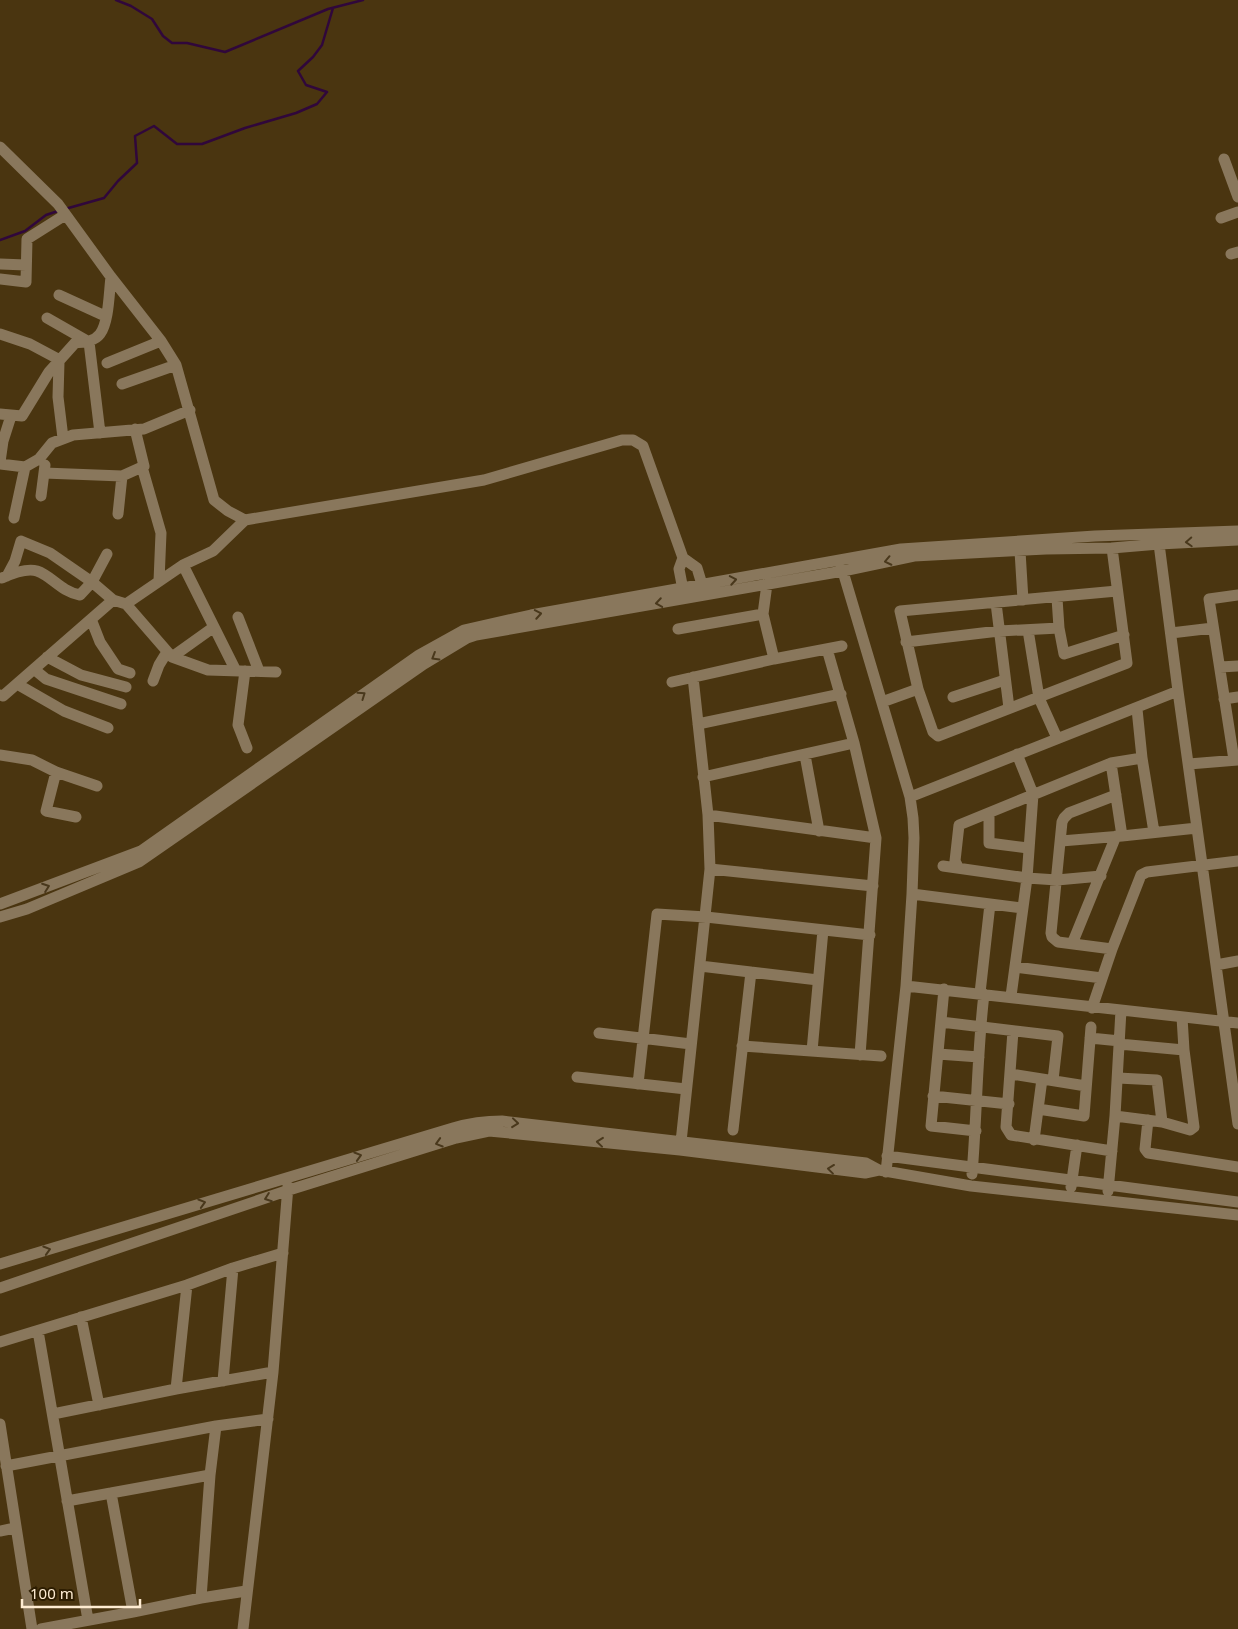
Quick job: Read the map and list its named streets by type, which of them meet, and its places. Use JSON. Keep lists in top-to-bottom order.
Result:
{
  "scale_bar": "100 m"
}
